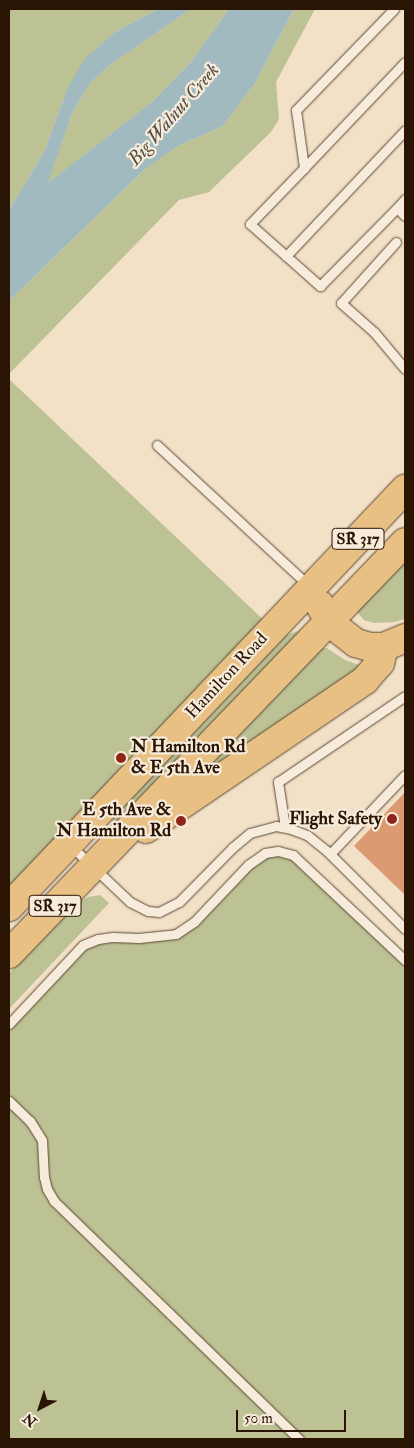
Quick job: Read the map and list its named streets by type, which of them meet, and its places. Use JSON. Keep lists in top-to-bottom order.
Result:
{
  "streets": {
    "main road": ["SR 317", "Hamilton Road"]
  },
  "water": ["Big Walnut Creek"],
  "places": ["N Hamilton Rd & E 5th Ave", "Flight Safety", "E 5th Ave & N Hamilton Rd"],
  "scale_bar": "50 m",
  "north": "bottom left"
}
